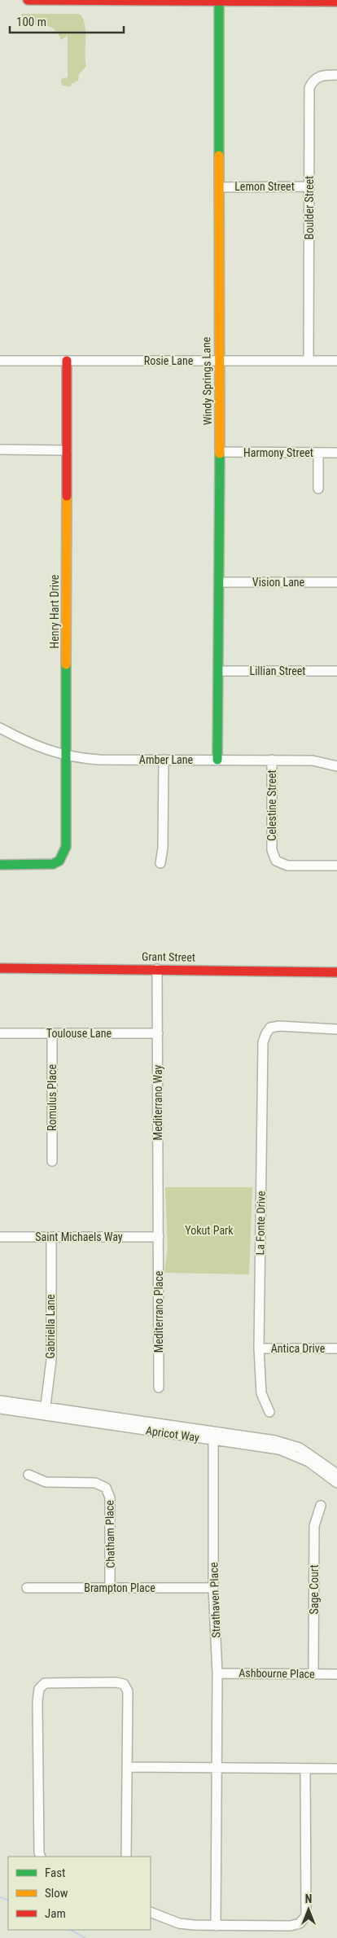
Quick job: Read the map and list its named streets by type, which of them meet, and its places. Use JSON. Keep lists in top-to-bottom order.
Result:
{
  "streets": {
    "street": [
      "Lemon Street",
      "Boulder Street",
      "Rosie Lane",
      "Windy Springs Lane",
      "Harmony Street",
      "Vision Lane",
      "Henry Hart Drive",
      "Lillian Street",
      "Amber Lane",
      "Celestine Street",
      "Grant Street",
      "Toulouse Lane",
      "Romulus Place",
      "Mediterrano Way",
      "La Fonte Drive",
      "Saint Michaels Way",
      "Mediterrano Place",
      "Gabriella Lane",
      "Antica Drive",
      "Apricot Way",
      "Chatham Place",
      "Brampton Place",
      "Sage Court",
      "Strathaven Place",
      "Ashbourne Place"
    ]
  },
  "crossings": [
    ["Lemon Street", "Boulder Street"],
    ["Lemon Street", "Windy Springs Lane"],
    ["Boulder Street", "Rosie Lane"],
    ["Rosie Lane", "Windy Springs Lane"],
    ["Rosie Lane", "Henry Hart Drive"],
    ["Windy Springs Lane", "Harmony Street"],
    ["Windy Springs Lane", "Vision Lane"],
    ["Windy Springs Lane", "Lillian Street"],
    ["Windy Springs Lane", "Amber Lane"],
    ["Henry Hart Drive", "Amber Lane"],
    ["Amber Lane", "Celestine Street"],
    ["Grant Street", "Mediterrano Way"],
    ["Toulouse Lane", "Romulus Place"],
    ["Toulouse Lane", "Mediterrano Way"],
    ["Mediterrano Way", "Saint Michaels Way"],
    ["Mediterrano Way", "Mediterrano Place"],
    ["La Fonte Drive", "Antica Drive"],
    ["Saint Michaels Way", "Mediterrano Place"],
    ["Saint Michaels Way", "Gabriella Lane"],
    ["Gabriella Lane", "Apricot Way"],
    ["Apricot Way", "Strathaven Place"],
    ["Chatham Place", "Brampton Place"],
    ["Brampton Place", "Strathaven Place"],
    ["Sage Court", "Ashbourne Place"],
    ["Strathaven Place", "Ashbourne Place"]
  ],
  "parks": ["Yokut Park"],
  "legend": ["Fast", "Slow", "Jam"],
  "scale_bar": "100 m",
  "north": "top"
}
